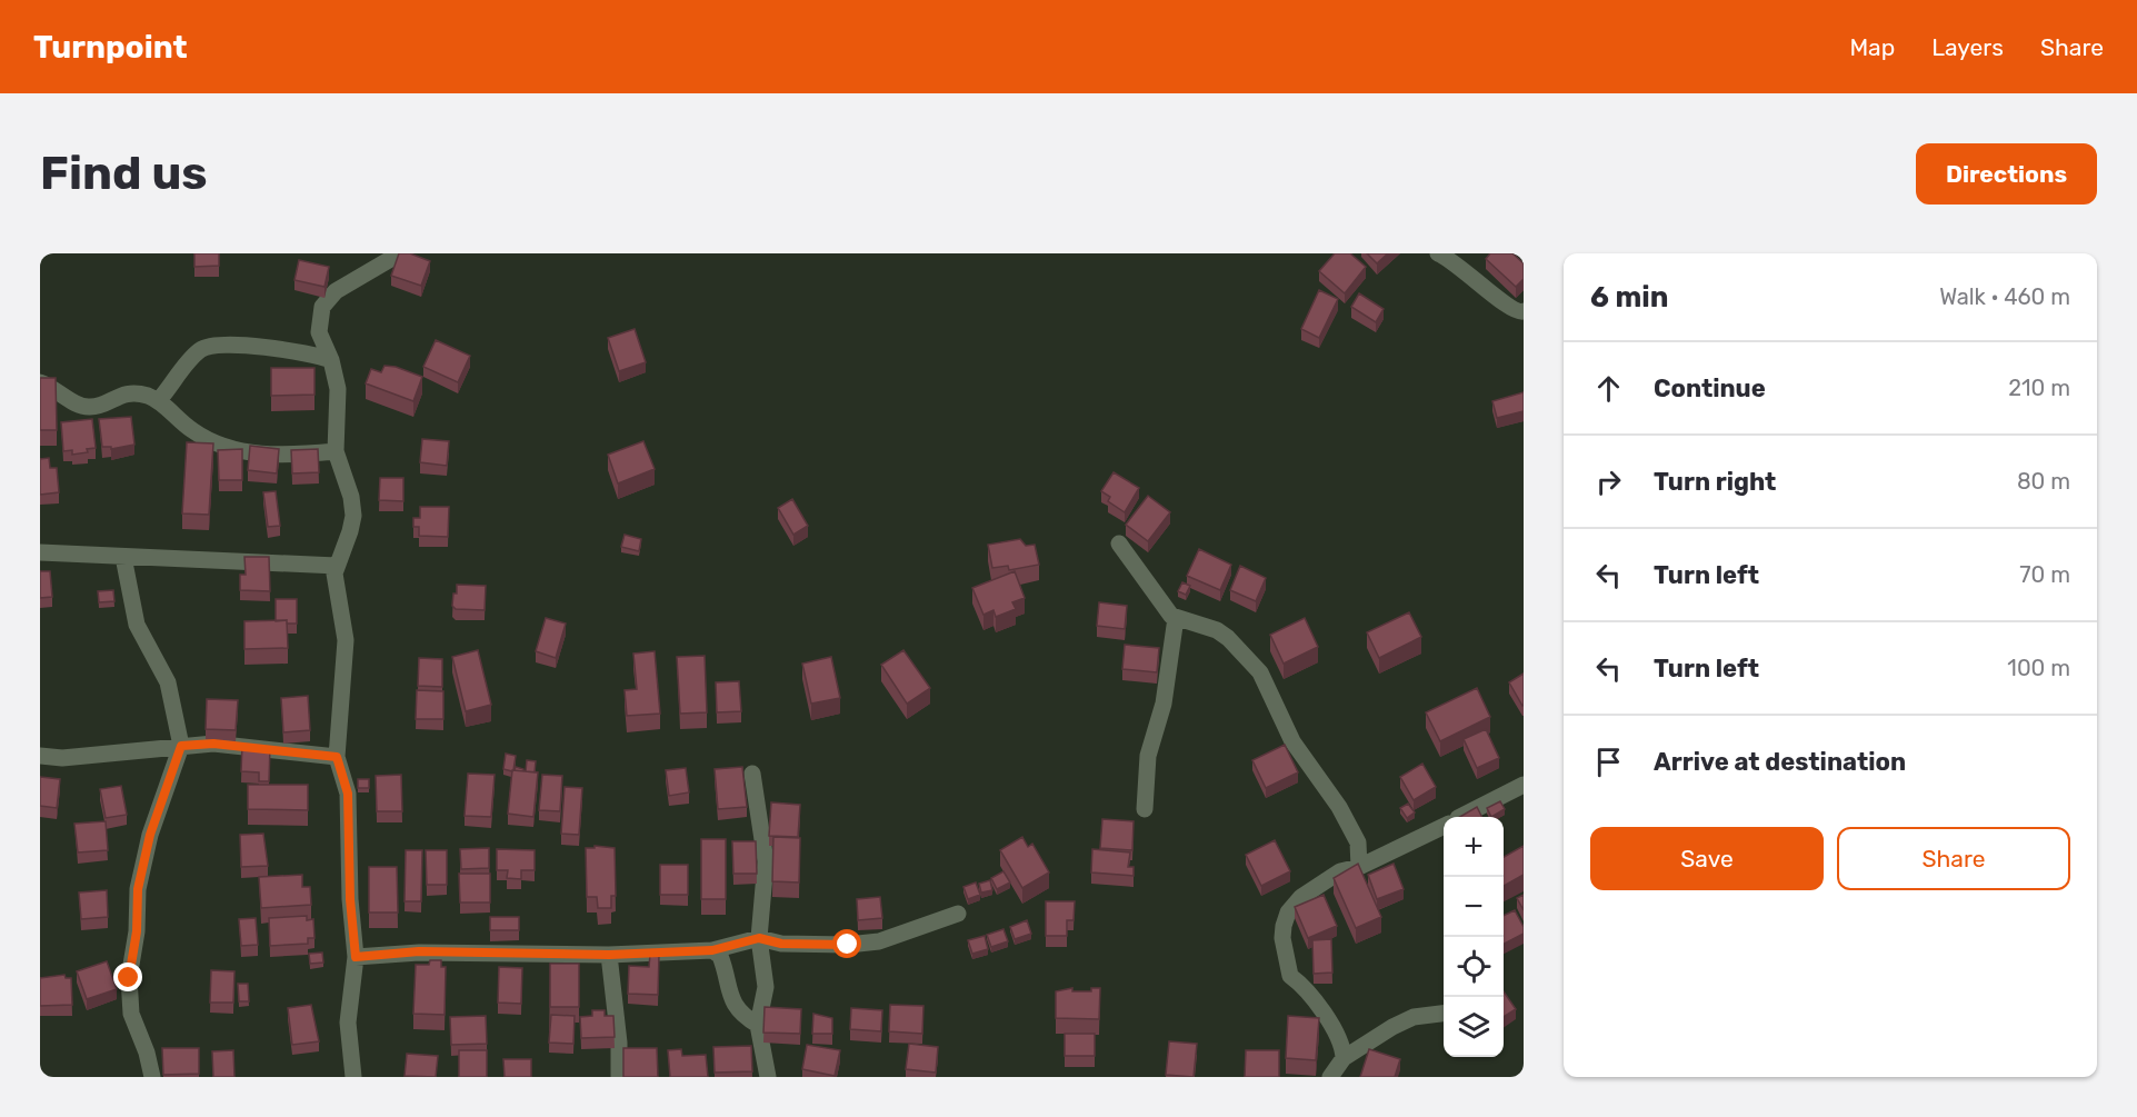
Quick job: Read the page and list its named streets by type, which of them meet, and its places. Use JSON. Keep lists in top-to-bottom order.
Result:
{
  "page": {
    "header": "Turnpoint",
    "nav": ["Map", "Layers", "Share"],
    "buttons": [
      "Directions",
      ["Save", "Share"]
    ],
    "title": "Find us",
    "heading": ["6 min", "Walk · 460 m"],
    "list": [
      ["Continue", "210 m"],
      ["Turn right", "80 m"],
      ["Turn left", "70 m"],
      ["Turn left", "100 m"],
      "Arrive at destination"
    ],
    "map_buttons": ["+", "−"]
  }
}
